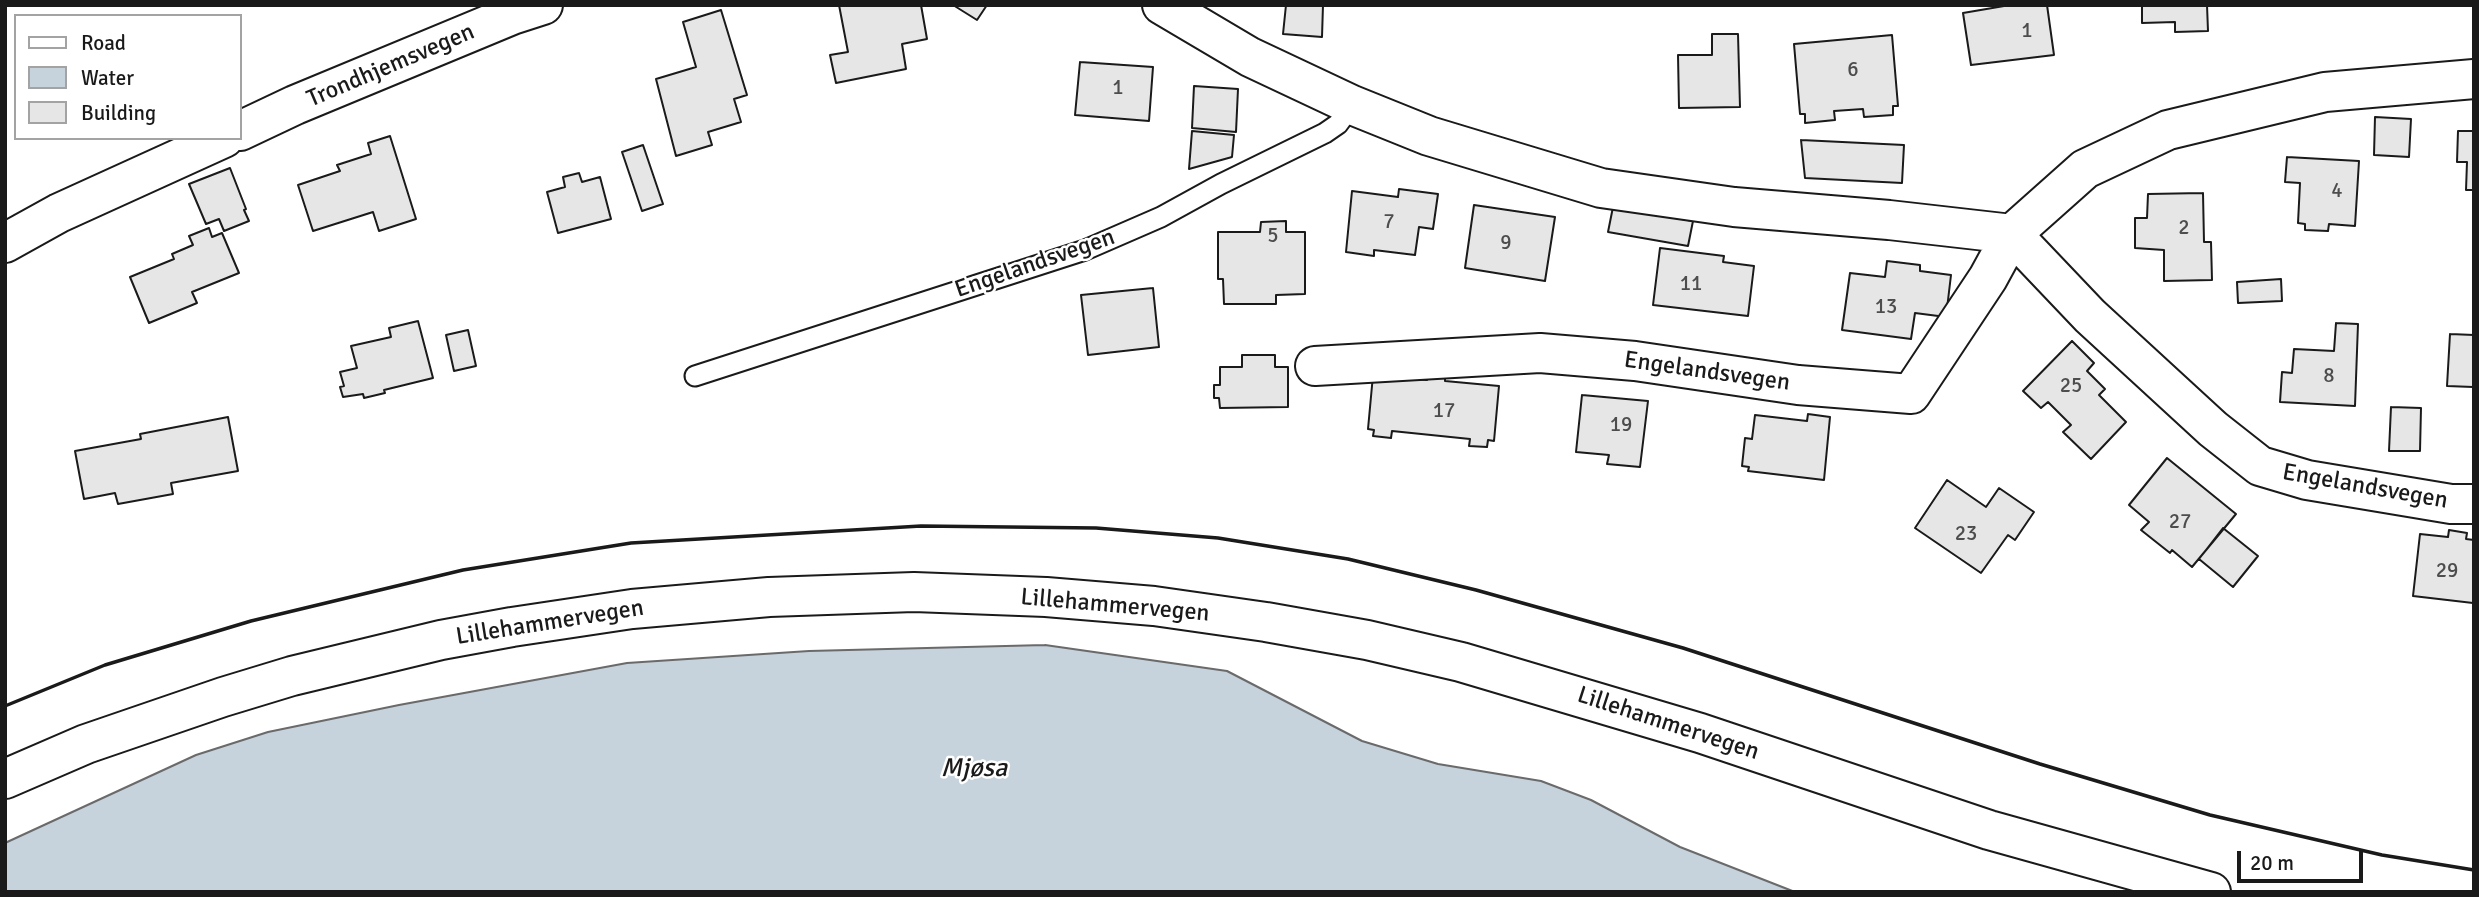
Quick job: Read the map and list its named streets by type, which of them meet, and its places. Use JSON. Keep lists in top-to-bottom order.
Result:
{
  "streets": {
    "main road": ["Trondhjemsvegen", "Engelandsvegen", "Lillehammervegen"]
  },
  "water": ["Mjøsa"],
  "house_numbers": [
    "1",
    "6",
    "1",
    "4",
    "7",
    "2",
    "5",
    "9",
    "11",
    "13",
    "8",
    "25",
    "17",
    "19",
    "27",
    "23",
    "29"
  ],
  "legend": ["Road", "Water", "Building"],
  "scale_bar": "20 m"
}
